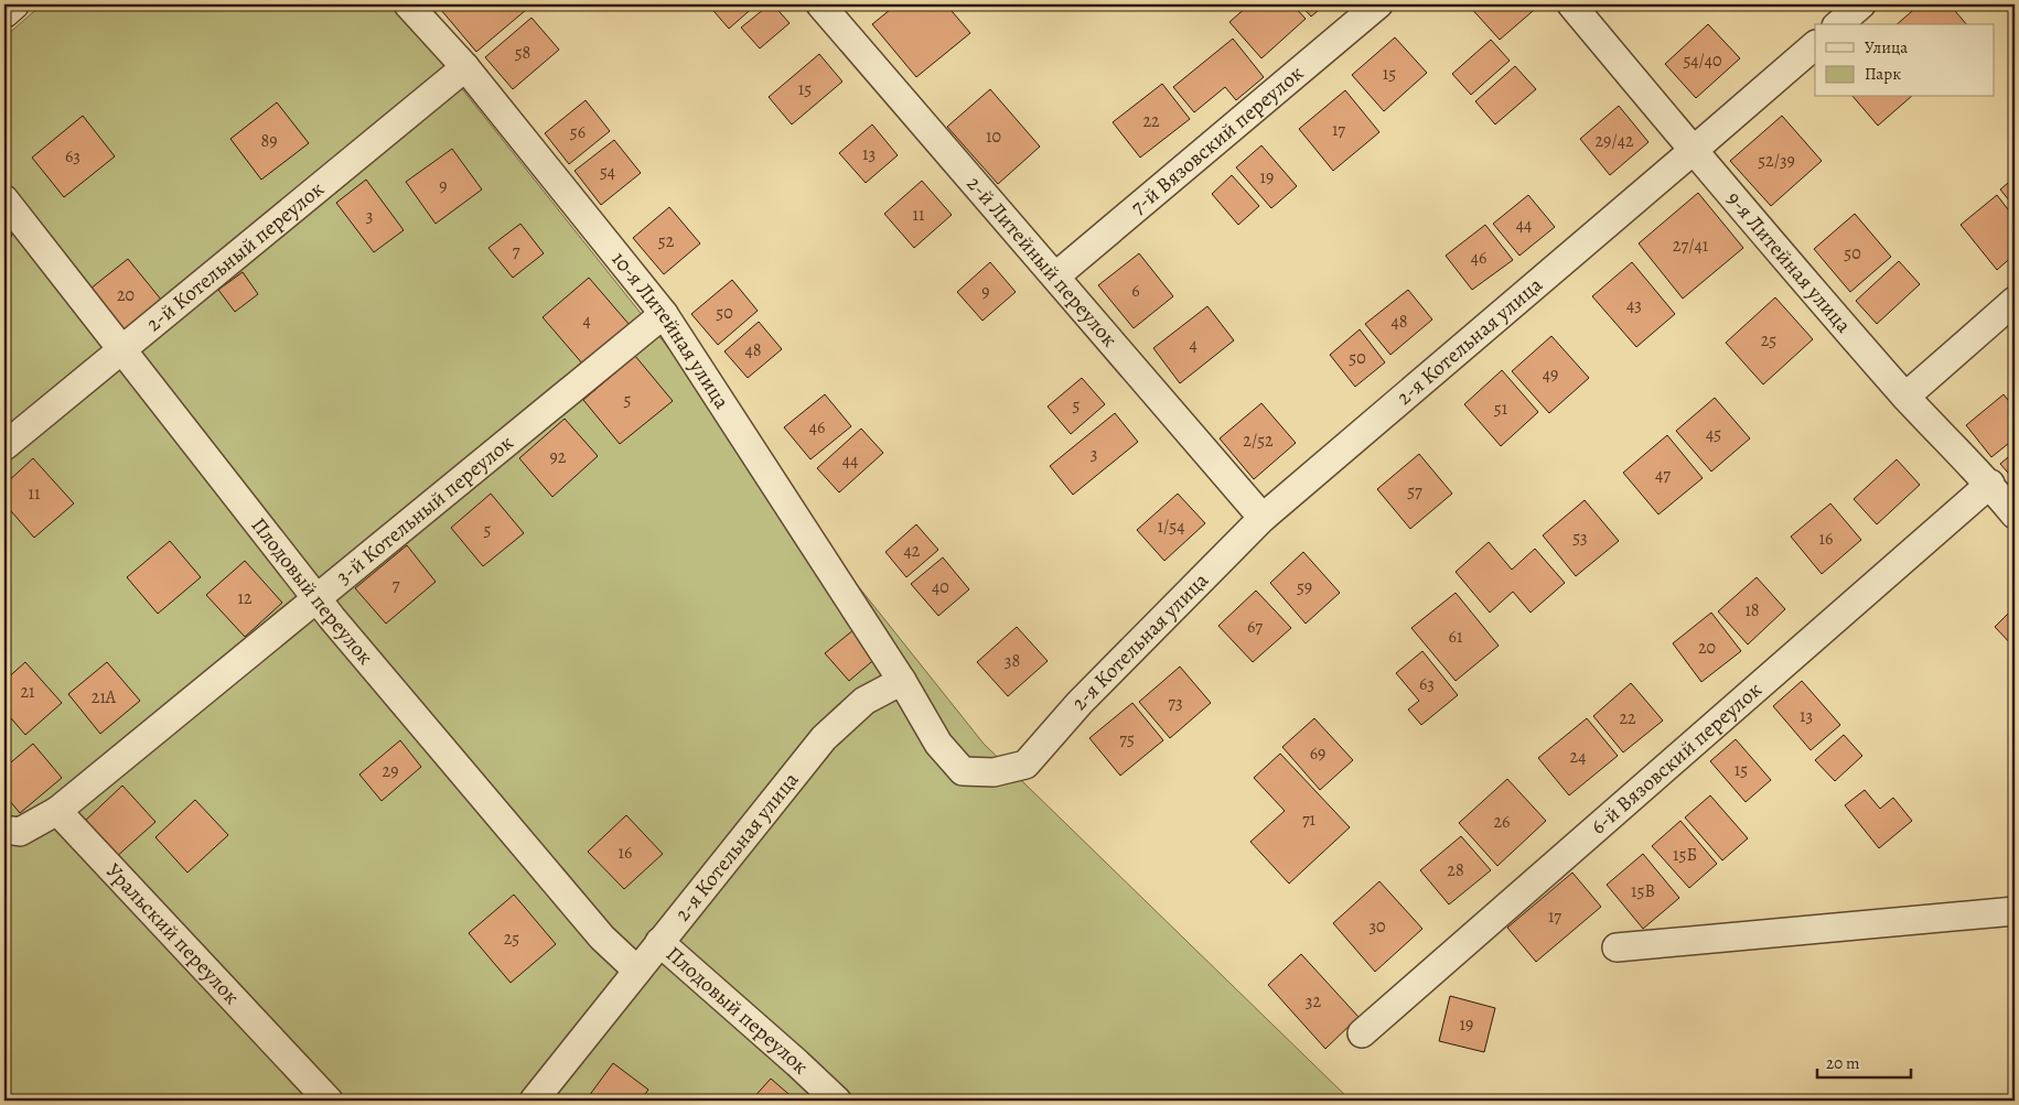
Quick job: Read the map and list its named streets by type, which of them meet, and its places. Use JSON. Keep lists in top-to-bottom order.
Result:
{
  "streets": {
    "street": [
      "7-й Вязовский переулок",
      "2-й Котельный переулок",
      "2-й Литейный переулок",
      "9-я Литейная улица",
      "10-я Литейная улица",
      "2-я Котельная улица",
      "3-й Котельный переулок",
      "Плодовый переулок",
      "6-й Вязовский переулок",
      "Уральский переулок"
    ]
  },
  "crossings": [
    ["7-й Вязовский переулок", "2-й Литейный переулок"],
    ["2-й Котельный переулок", "10-я Литейная улица"],
    ["2-й Котельный переулок", "Плодовый переулок"],
    ["2-й Литейный переулок", "2-я Котельная улица"],
    ["9-я Литейная улица", "2-я Котельная улица"],
    ["9-я Литейная улица", "6-й Вязовский переулок"],
    ["10-я Литейная улица", "2-я Котельная улица"],
    ["10-я Литейная улица", "3-й Котельный переулок"],
    ["2-я Котельная улица", "Плодовый переулок"],
    ["3-й Котельный переулок", "Плодовый переулок"],
    ["3-й Котельный переулок", "Уральский переулок"]
  ],
  "house_numbers": [
    "58",
    "54/40",
    "15",
    "15",
    "22",
    "17",
    "56",
    "10",
    "89",
    "29/42",
    "13",
    "63",
    "52/39",
    "54",
    "19",
    "9",
    "11",
    "3",
    "44",
    "52",
    "27/41",
    "7",
    "50",
    "46",
    "6",
    "9",
    "20",
    "43",
    "50",
    "4",
    "48",
    "25",
    "4",
    "48",
    "50",
    "49",
    "5",
    "5",
    "51",
    "46",
    "45",
    "2/52",
    "3",
    "92",
    "44",
    "47",
    "57",
    "11",
    "1/54",
    "5",
    "53",
    "16",
    "42",
    "7",
    "40",
    "59",
    "12",
    "18",
    "67",
    "61",
    "20",
    "38",
    "63",
    "21",
    "21А",
    "73",
    "13",
    "22",
    "75",
    "69",
    "24",
    "15",
    "29",
    "71",
    "26",
    "16",
    "15Б",
    "28",
    "15В",
    "17",
    "30",
    "25",
    "32",
    "19"
  ],
  "legend": ["Улица", "Парк"],
  "scale_bar": "20 m"
}
